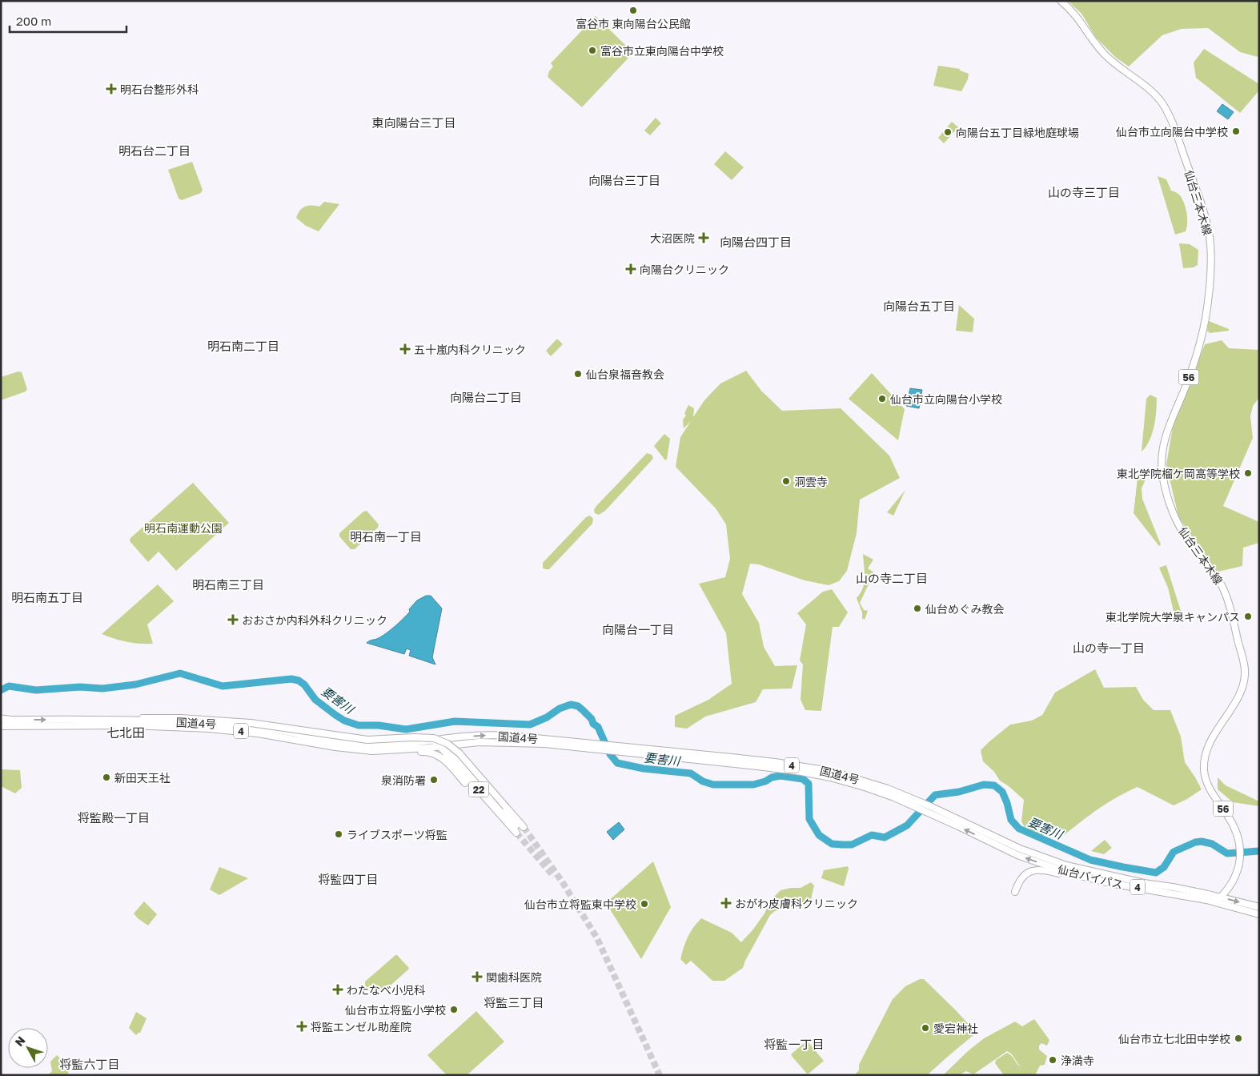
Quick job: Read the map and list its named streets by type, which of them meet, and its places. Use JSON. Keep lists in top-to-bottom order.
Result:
{
  "streets": {
    "main road": [
      "仙台三本木線",
      "56",
      "国道4号",
      "4",
      "22",
      "仙台バイパス"
    ]
  },
  "crossings": [
    ["仙台三本木線", "仙台バイパス"],
    ["国道4号", "22"],
    ["国道4号", "仙台バイパス"]
  ],
  "districts": [
    "東向陽台三丁目",
    "明石台二丁目",
    "向陽台三丁目",
    "山の寺三丁目",
    "向陽台四丁目",
    "向陽台五丁目",
    "明石南二丁目",
    "向陽台二丁目",
    "明石南一丁目",
    "山の寺二丁目",
    "明石南三丁目",
    "明石南五丁目",
    "向陽台一丁目",
    "山の寺一丁目",
    "七北田",
    "将監殿一丁目",
    "将監四丁目",
    "将監三丁目",
    "将監一丁目",
    "将監六丁目"
  ],
  "water": ["要害川"],
  "parks": ["明石南運動公園"],
  "places": {
    "other": [
      "富谷市 東向陽台公民館",
      "富谷市立東向陽台中学校",
      "仙台市立向陽台中学校",
      "向陽台五丁目緑地庭球場",
      "仙台泉福音教会",
      "仙台市立向陽台小学校",
      "東北学院榴ケ岡高等学校",
      "洞雲寺",
      "仙台めぐみ教会",
      "東北学院大学泉キャンパス",
      "新田天王社",
      "泉消防署",
      "ライブスポーツ将監",
      "仙台市立将監東中学校",
      "仙台市立将監小学校",
      "愛宕神社",
      "仙台市立七北田中学校",
      "浄満寺"
    ],
    "health": [
      "明石台整形外科",
      "大沼医院",
      "向陽台クリニック",
      "五十嵐内科クリニック",
      "おおさか内科外科クリニック",
      "おがわ皮膚科クリニック",
      "関歯科医院",
      "わたなべ小児科",
      "将監エンゼル助産院"
    ]
  },
  "scale_bar": "200 m",
  "north": "top left"
}
